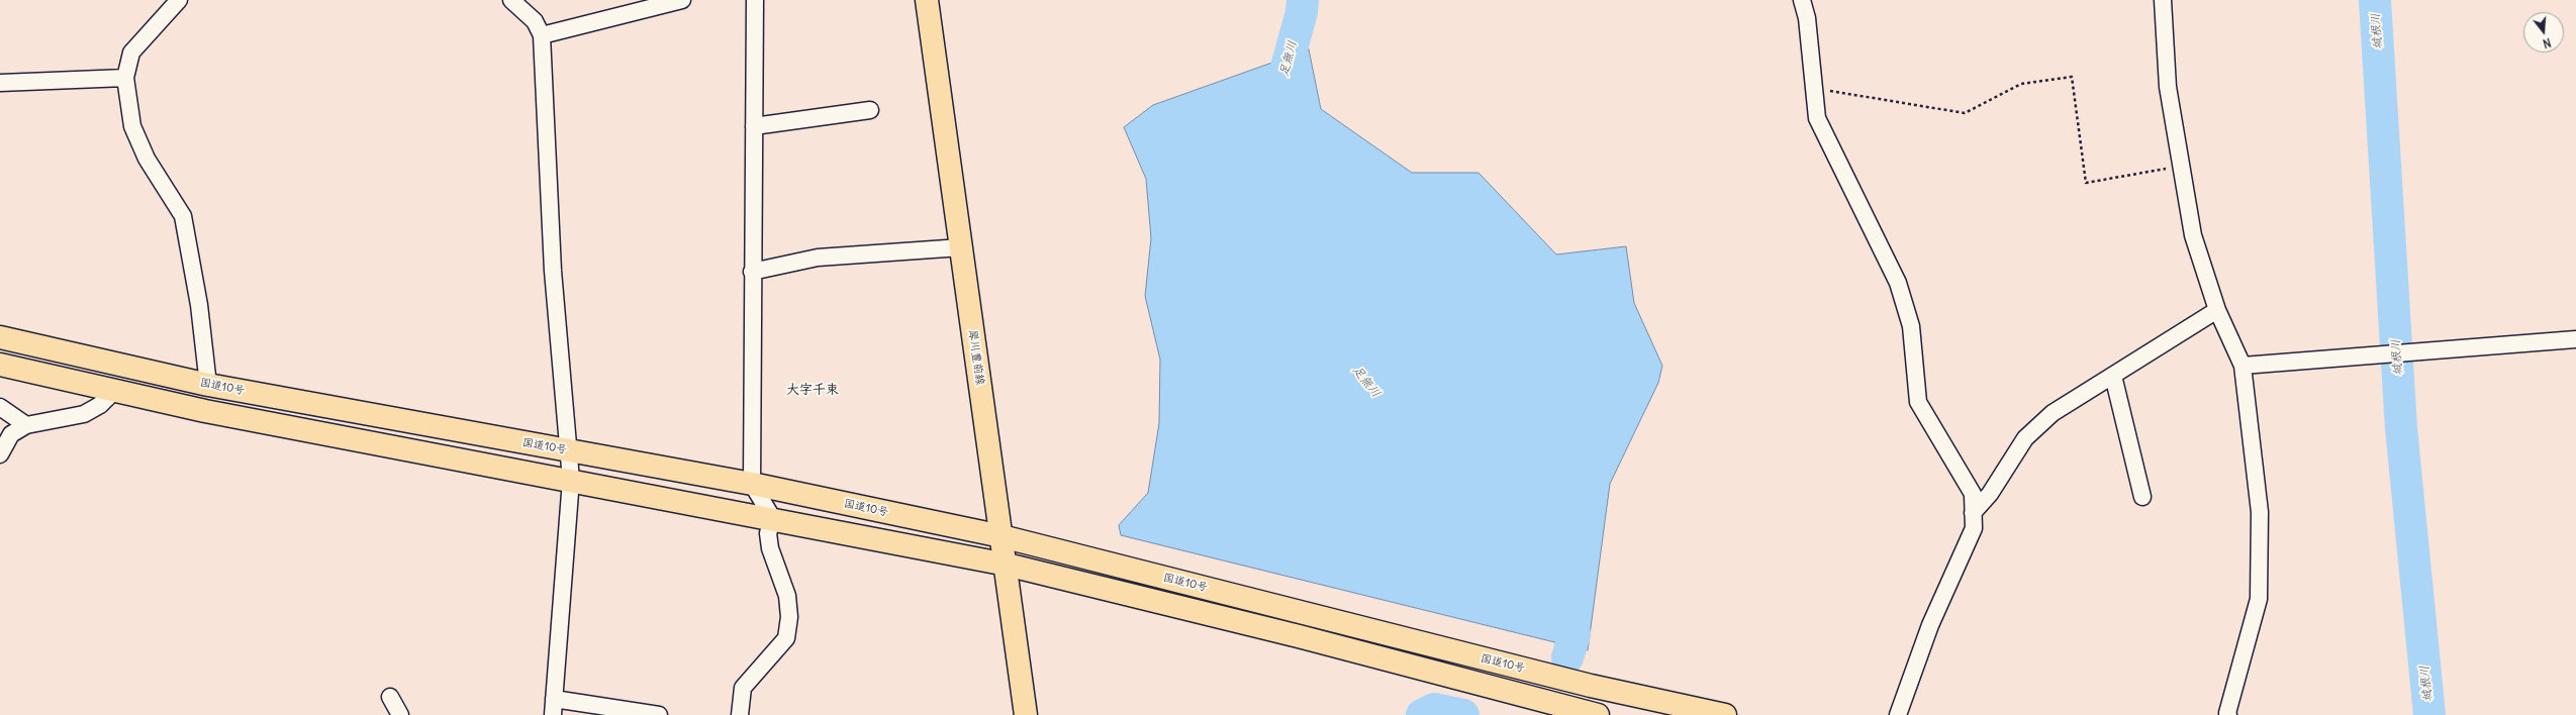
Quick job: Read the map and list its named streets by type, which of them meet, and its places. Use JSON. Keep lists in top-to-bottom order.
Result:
{
  "streets": {
    "main road": ["犀川豊前線", "国道10号"]
  },
  "crossings": [
    ["犀川豊前線", "国道10号"]
  ],
  "districts": ["大字千束"],
  "water": ["城根川", "足無川"],
  "north": "bottom"
}
